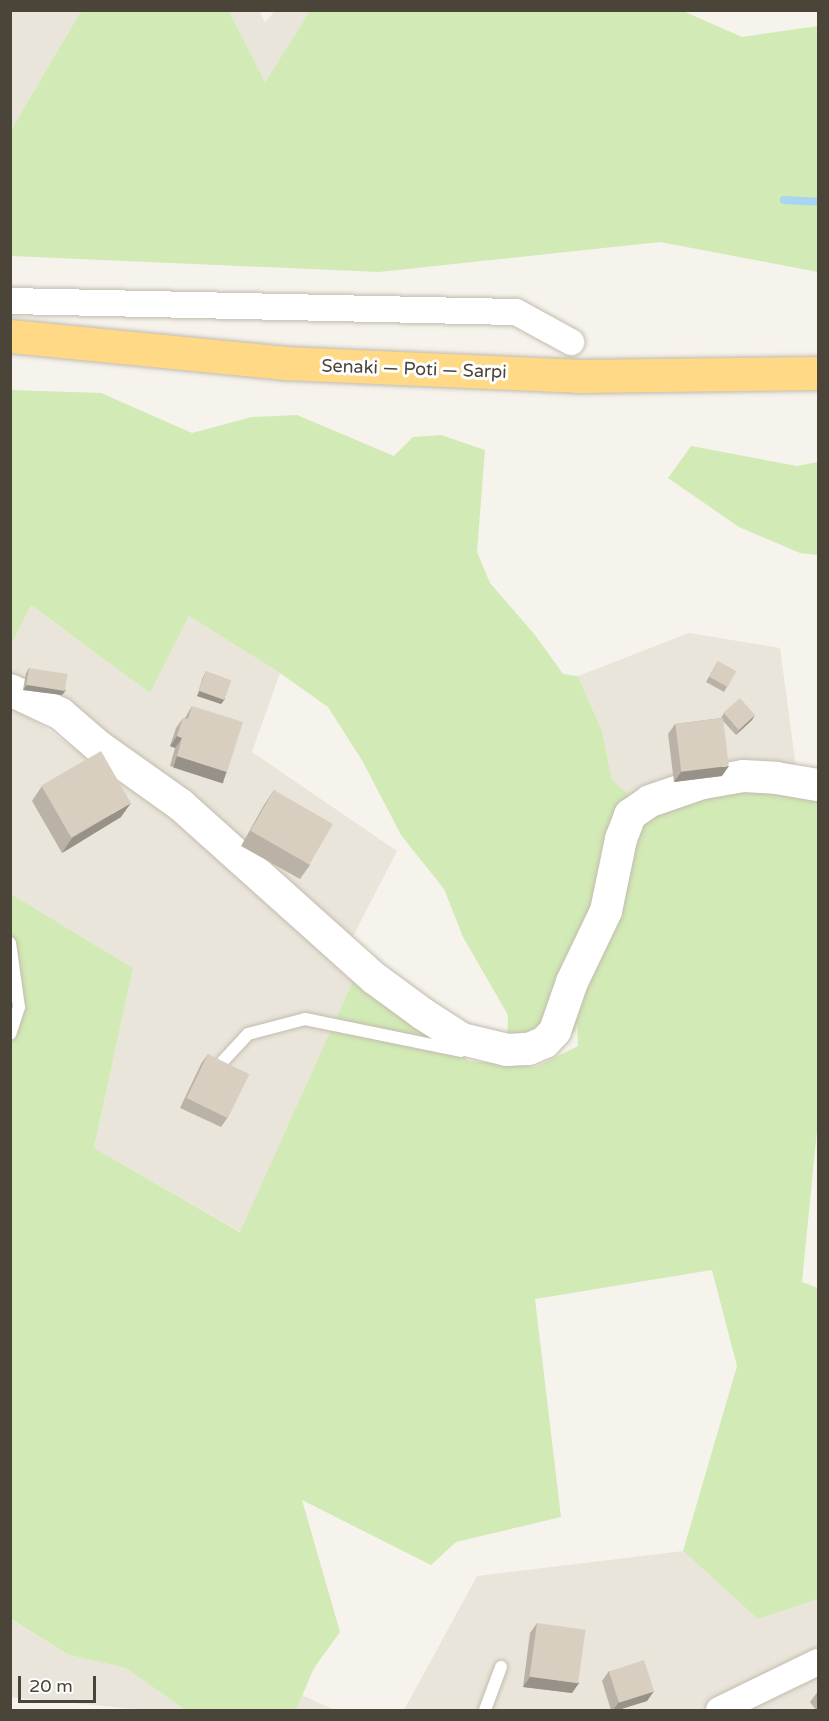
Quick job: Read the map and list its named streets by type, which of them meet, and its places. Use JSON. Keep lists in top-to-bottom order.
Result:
{
  "streets": {
    "highway": ["Senaki — Poti — Sarpi"]
  },
  "scale_bar": "20 m"
}
